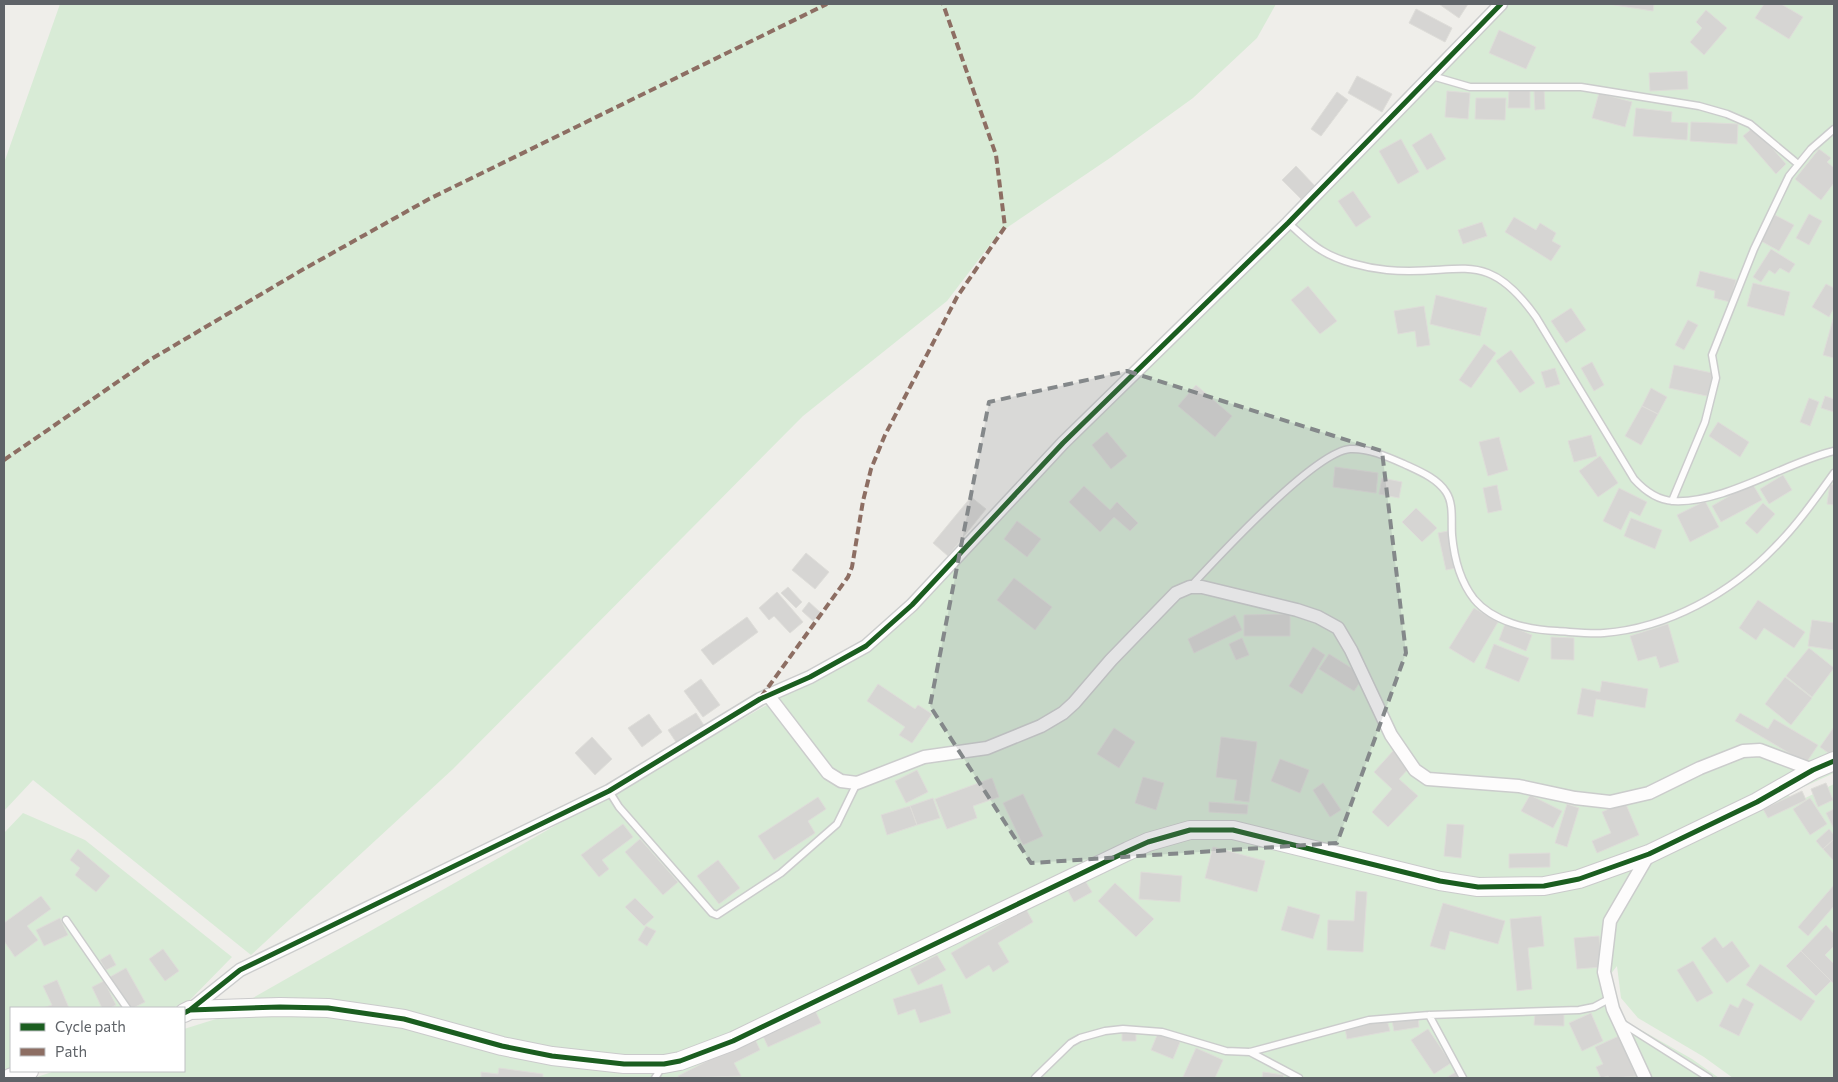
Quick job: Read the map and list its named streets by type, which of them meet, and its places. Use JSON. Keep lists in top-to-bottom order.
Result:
{
  "legend": ["Cycle path", "Path"]
}
